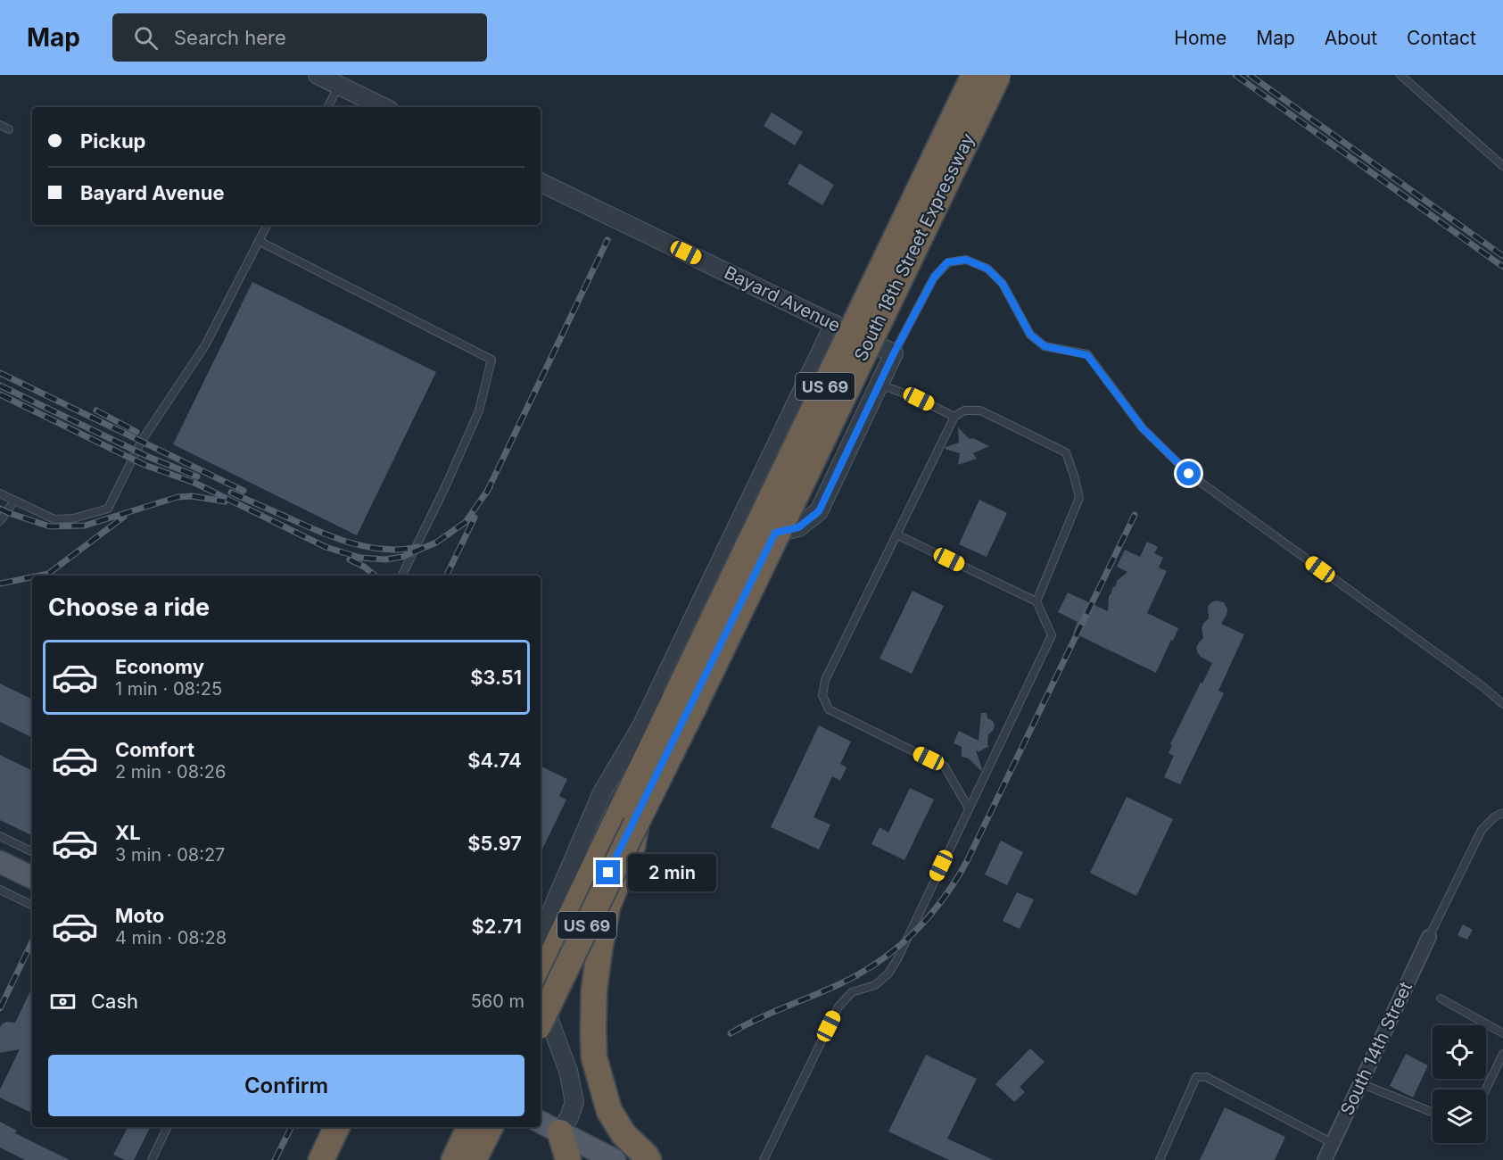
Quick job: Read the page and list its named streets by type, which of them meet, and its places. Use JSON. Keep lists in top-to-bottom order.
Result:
{
  "streets": {
    "highway": ["South 18th Street Expressway", "US 69"],
    "street": ["Bayard Avenue", "South 14th Street"]
  },
  "page": {
    "header": "Map",
    "search": "Search here",
    "nav": [
      "Home",
      "Map",
      "About",
      "Contact"
    ],
    "banner": ["Pickup", "Bayard Avenue"],
    "heading": "Choose a ride",
    "list": [
      {
        "name": "Economy",
        "note": "1 min · 08:25",
        "value": "$3.51"
      },
      {
        "name": "Comfort",
        "note": "2 min · 08:26",
        "value": "$4.74"
      },
      {
        "name": "XL",
        "note": "3 min · 08:27",
        "value": "$5.97"
      },
      {
        "name": "Moto",
        "note": "4 min · 08:28",
        "value": "$2.71"
      }
    ],
    "bubble": "2 min",
    "pay": ["Cash", "560 m"],
    "buttons": "Confirm"
  }
}
